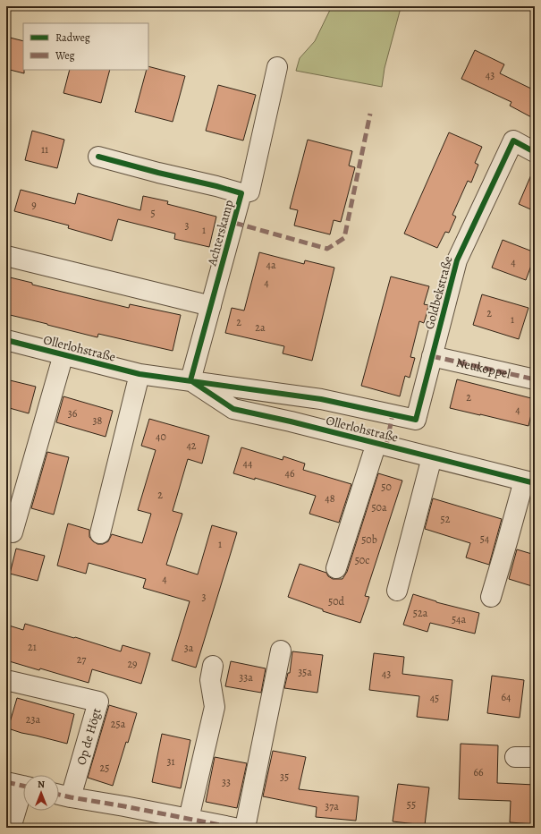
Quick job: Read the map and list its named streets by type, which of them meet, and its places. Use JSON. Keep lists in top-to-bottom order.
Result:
{
  "streets": {
    "street": [
      "Achterskamp",
      "Goldbekstraße",
      "Ollerlohstraße",
      "Neukoppel",
      "Op de Högt"
    ]
  },
  "crossings": [
    ["Achterskamp", "Ollerlohstraße"],
    ["Goldbekstraße", "Ollerlohstraße"],
    ["Goldbekstraße", "Neukoppel"]
  ],
  "house_numbers": [
    "43",
    "11",
    "9",
    "5",
    "3",
    "1",
    "4",
    "4a",
    "4",
    "2",
    "1",
    "2",
    "2a",
    "2",
    "4",
    "36",
    "38",
    "40",
    "42",
    "44",
    "46",
    "50",
    "2",
    "48",
    "50a",
    "52",
    "54",
    "50b",
    "1",
    "50c",
    "4",
    "3",
    "50d",
    "52a",
    "54a",
    "21",
    "3a",
    "27",
    "29",
    "35a",
    "43",
    "33a",
    "64",
    "45",
    "23a",
    "25a",
    "31",
    "25",
    "66",
    "35",
    "33",
    "55",
    "37a"
  ],
  "legend": ["Radweg", "Weg"],
  "north": "top"
}
